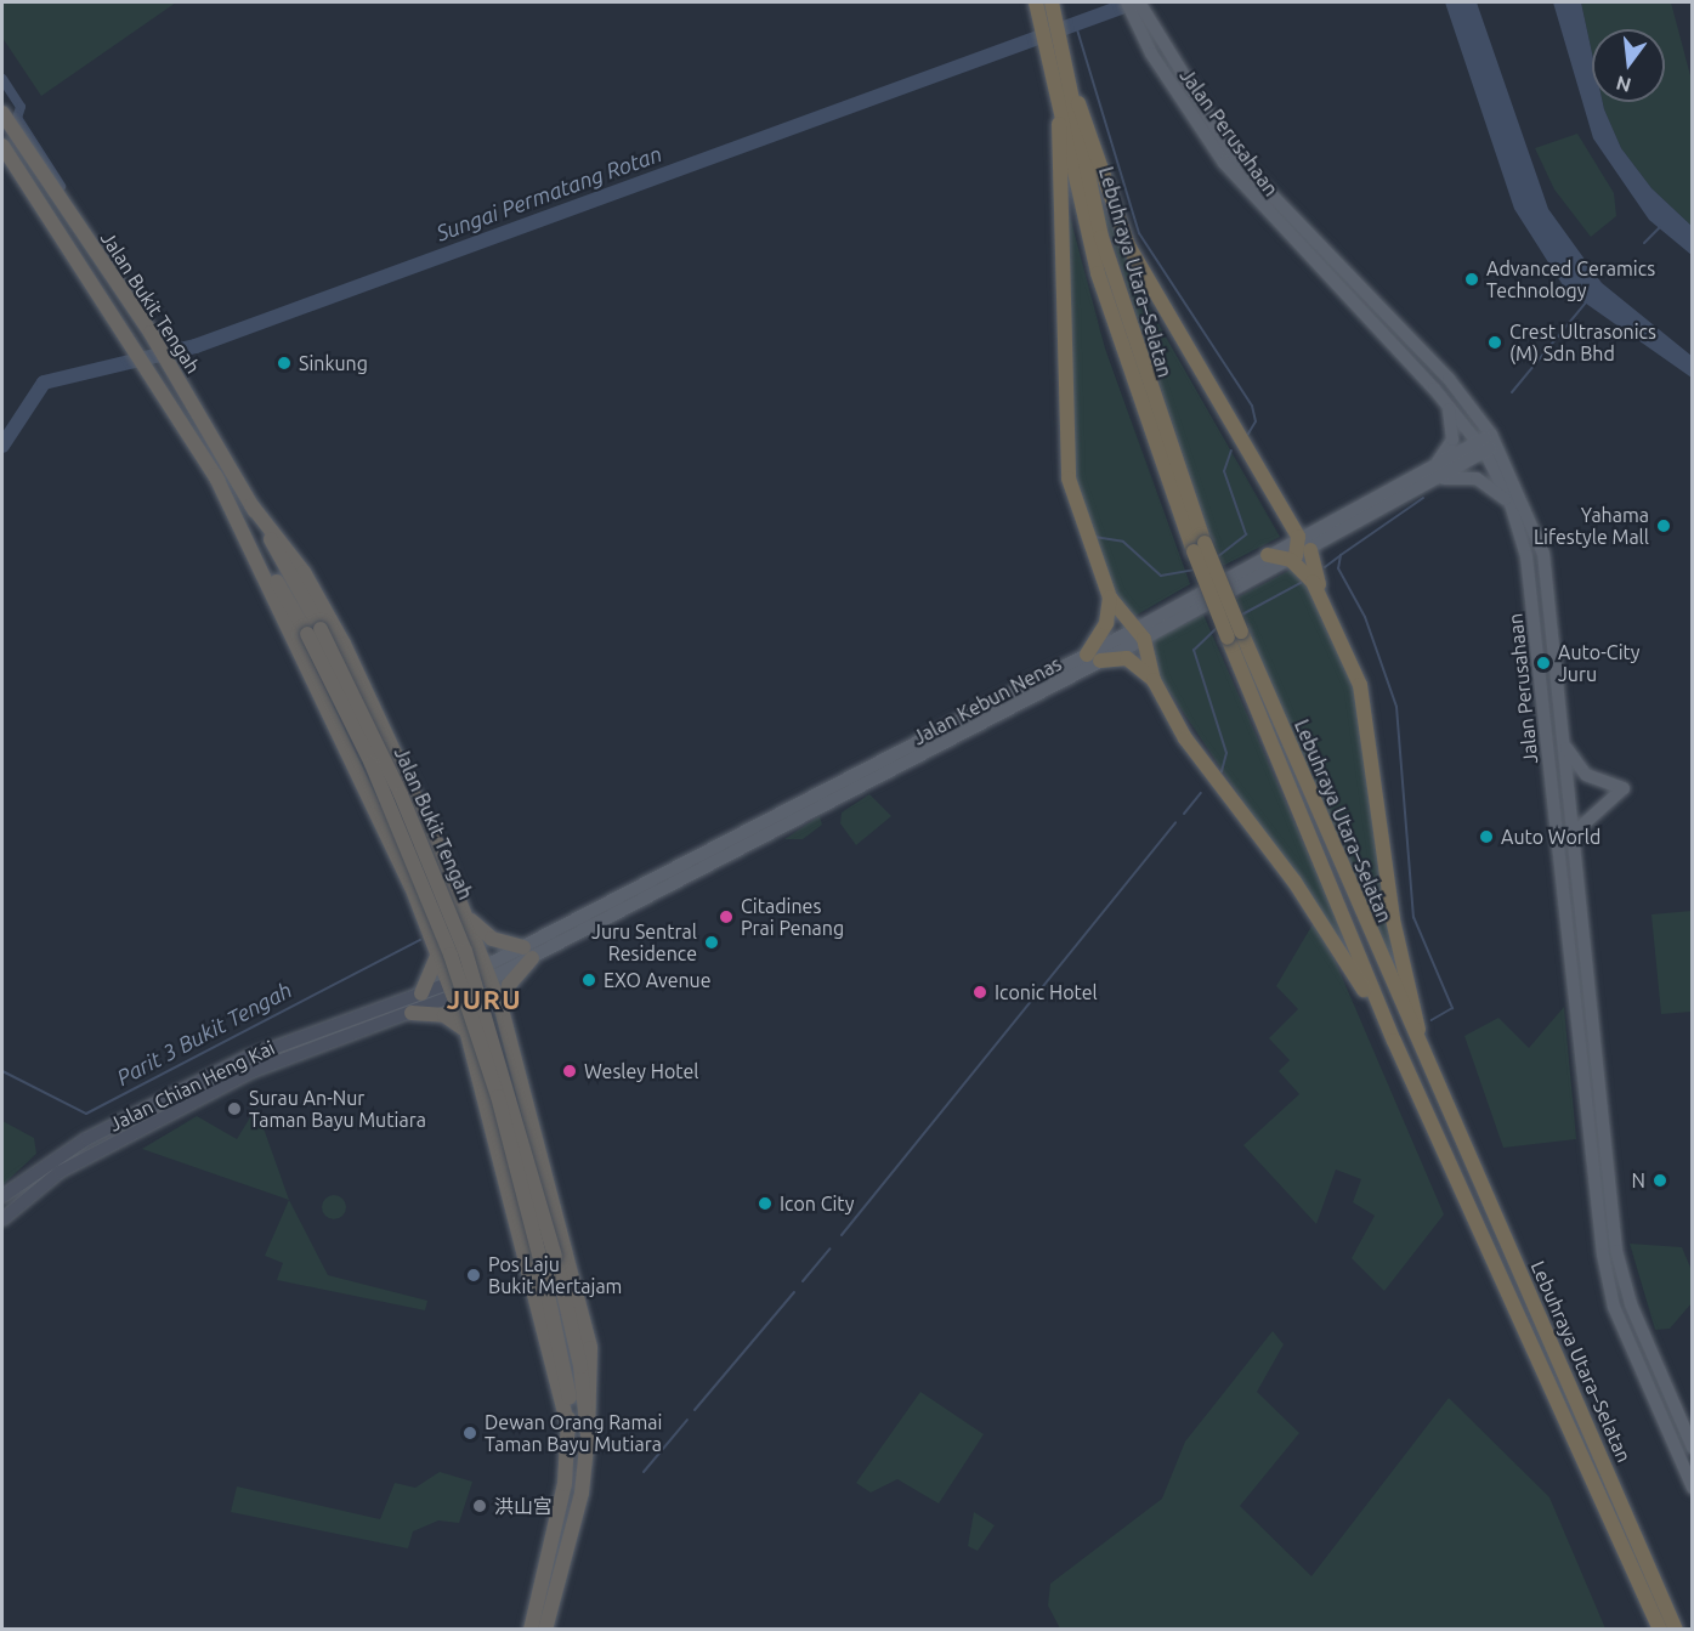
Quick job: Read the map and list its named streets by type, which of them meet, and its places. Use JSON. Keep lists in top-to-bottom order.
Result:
{
  "streets": {
    "highway": ["Lebuhraya Utara–Selatan", "Jalan Bukit Tengah"],
    "main road": ["Jalan Perusahaan", "Jalan Kebun Nenas", "Jalan Chian Heng Kai"]
  },
  "crossings": [
    ["Jalan Perusahaan", "Jalan Kebun Nenas"],
    ["Jalan Kebun Nenas", "Jalan Chian Heng Kai"]
  ],
  "districts": ["JURU"],
  "water": ["Sungai Permatang Rotan", "Parit 3 Bukit Tengah"],
  "places": [
    "Advanced Ceramics Technology",
    "Crest Ultrasonics (M) Sdn Bhd",
    "Sinkung",
    "Yahama Lifestyle Mall",
    "Auto-City Juru",
    "Auto World",
    "Citadines Prai Penang",
    "Juru Sentral Residence",
    "EXO Avenue",
    "Iconic Hotel",
    "Wesley Hotel",
    "Surau An-Nur Taman Bayu Mutiara",
    "N",
    "Icon City",
    "Pos Laju Bukit Mertajam",
    "Dewan Orang Ramai Taman Bayu Mutiara",
    "洪山宫"
  ],
  "north": "bottom"
}
